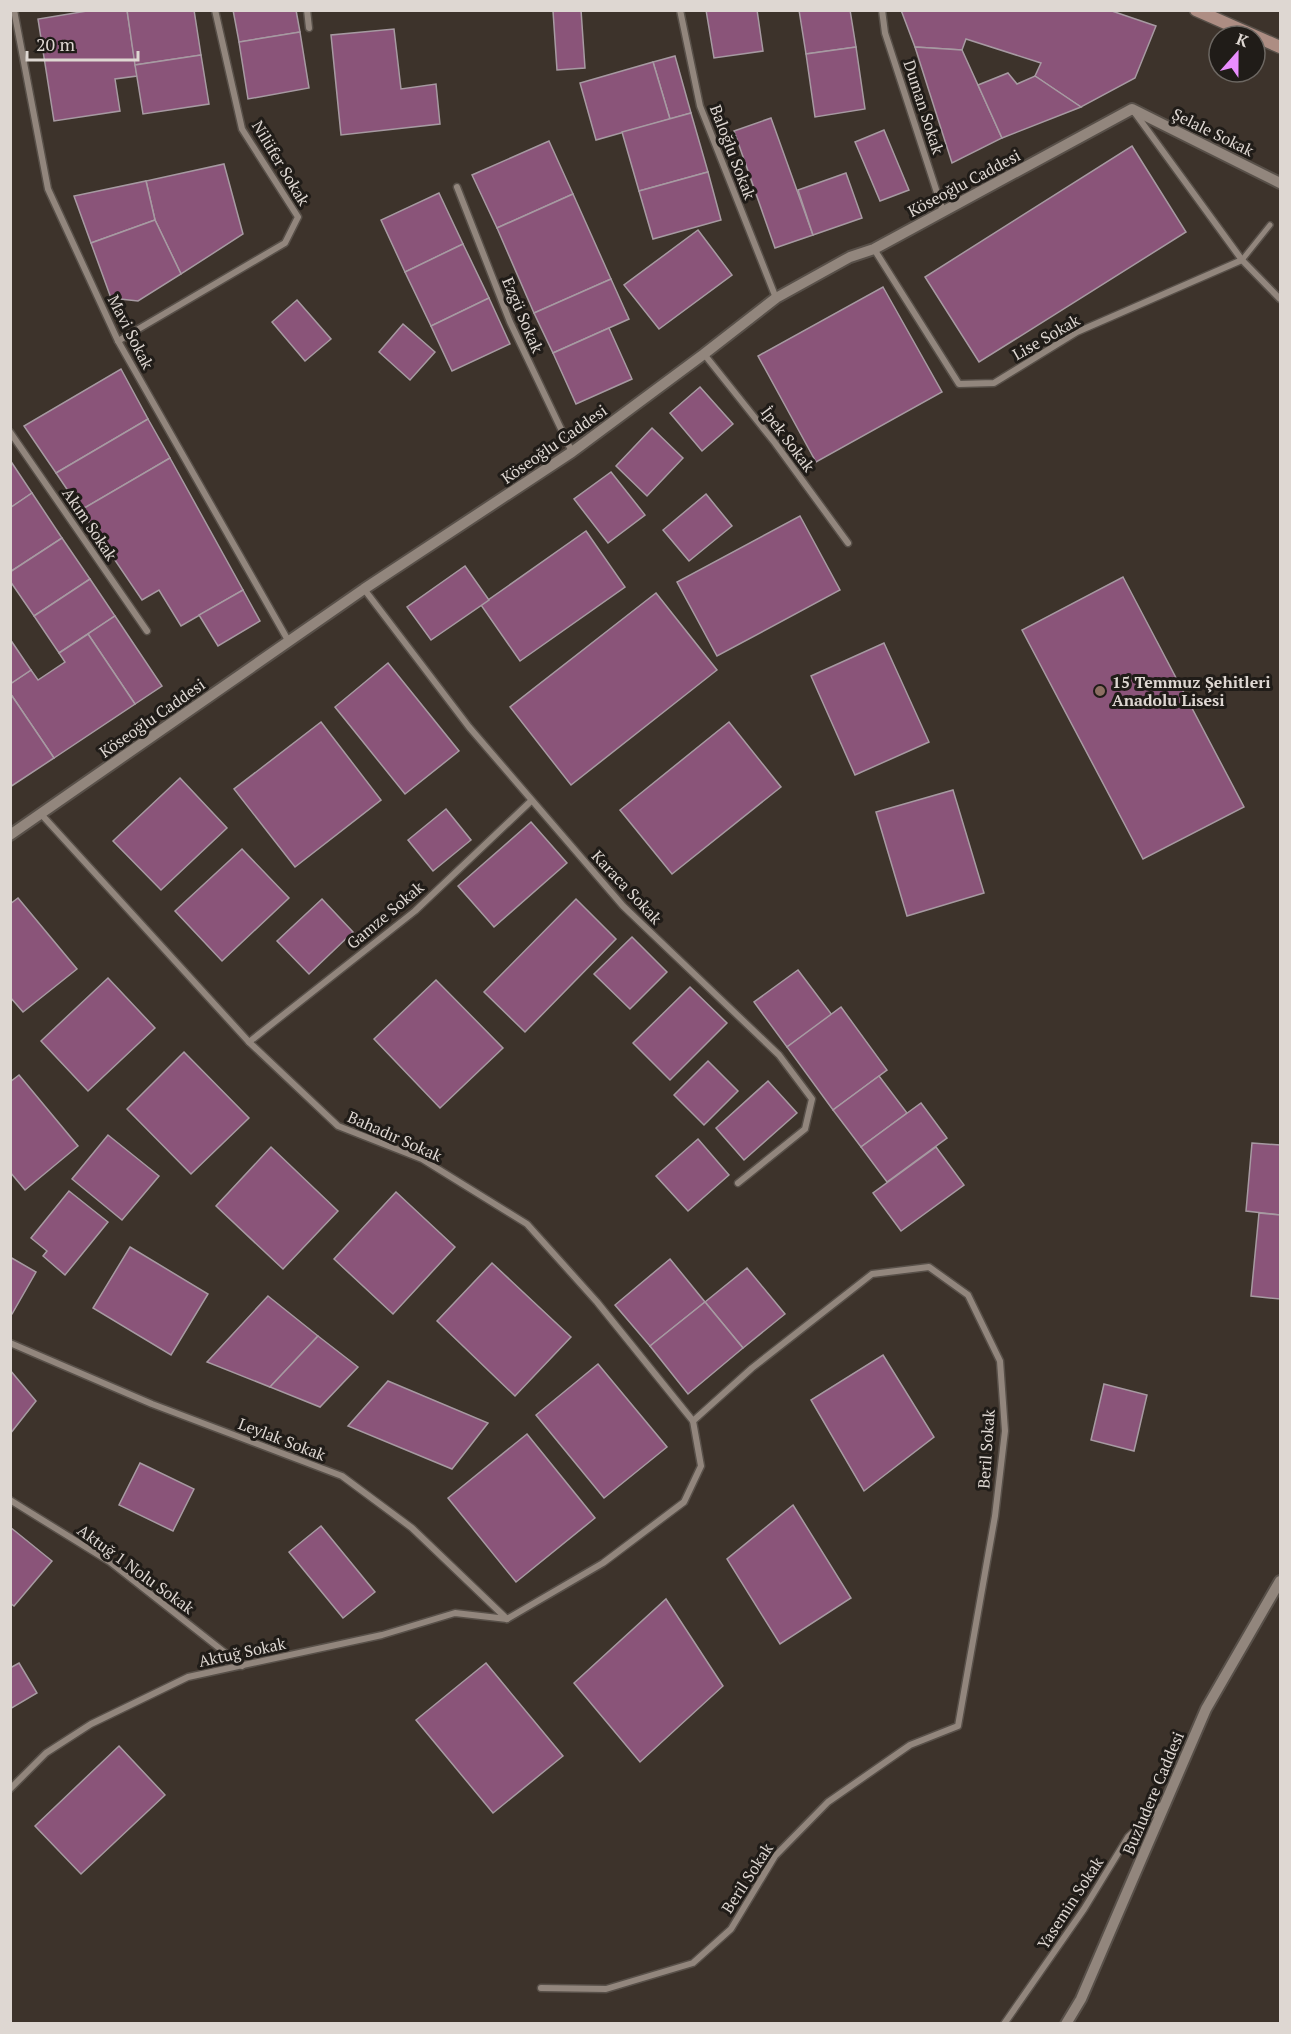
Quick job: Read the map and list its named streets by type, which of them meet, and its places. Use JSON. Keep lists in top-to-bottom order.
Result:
{
  "streets": {
    "street": [
      "Duman Sokak",
      "Şelale Sokak",
      "Baloğlu Sokak",
      "Nilüfer Sokak",
      "Köseoğlu Caddesi",
      "Ezgü Sokak",
      "Mavi Sokak",
      "Lise Sokak",
      "İpek Sokak",
      "Akım Sokak",
      "Karaca Sokak",
      "Gamze Sokak",
      "Bahadır Sokak",
      "Leylak Sokak",
      "Beril Sokak",
      "Aktuğ 1 Nolu Sokak",
      "Aktuğ Sokak",
      "Buzludere Caddesi",
      "Yasemin Sokak"
    ]
  },
  "crossings": [
    ["Duman Sokak", "Köseoğlu Caddesi"],
    ["Şelale Sokak", "Köseoğlu Caddesi"],
    ["Baloğlu Sokak", "Köseoğlu Caddesi"],
    ["Nilüfer Sokak", "Mavi Sokak"],
    ["Köseoğlu Caddesi", "Ezgü Sokak"],
    ["Köseoğlu Caddesi", "Mavi Sokak"],
    ["Köseoğlu Caddesi", "Lise Sokak"],
    ["Köseoğlu Caddesi", "İpek Sokak"],
    ["Köseoğlu Caddesi", "Karaca Sokak"],
    ["Köseoğlu Caddesi", "Bahadır Sokak"],
    ["Karaca Sokak", "Gamze Sokak"],
    ["Gamze Sokak", "Bahadır Sokak"],
    ["Bahadır Sokak", "Beril Sokak"],
    ["Leylak Sokak", "Aktuğ Sokak"],
    ["Aktuğ 1 Nolu Sokak", "Aktuğ Sokak"],
    ["Buzludere Caddesi", "Yasemin Sokak"]
  ],
  "places": ["15 Temmuz Şehitleri Anadolu Lisesi"],
  "scale_bar": "20 m",
  "north": "top"
}
